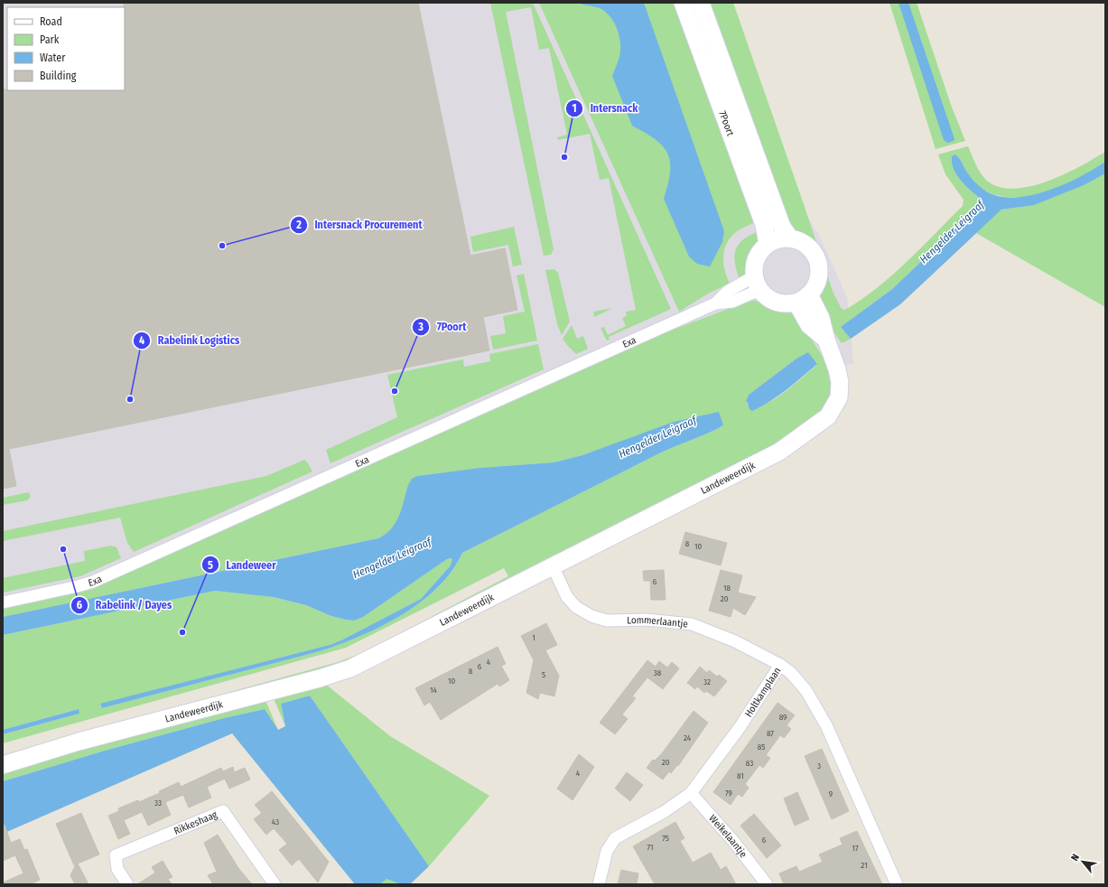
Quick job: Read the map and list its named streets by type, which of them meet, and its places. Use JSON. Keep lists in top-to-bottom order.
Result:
{
  "streets": {
    "street": [
      "7Poort",
      "Exa",
      "Landeweerdijk",
      "Lommerlaantje",
      "Holtkamplaan",
      "Rikkeshaag",
      "Weikelaantje"
    ]
  },
  "crossings": [
    ["7Poort", "Exa"],
    ["7Poort", "Landeweerdijk"],
    ["Exa", "Landeweerdijk"],
    ["Landeweerdijk", "Lommerlaantje"],
    ["Lommerlaantje", "Holtkamplaan"],
    ["Holtkamplaan", "Weikelaantje"]
  ],
  "water": ["Hengelder Leigraaf"],
  "places": [
    "Intersnack",
    "Intersnack Procurement",
    "7Poort",
    "Rabelink Logistics",
    "Rabelink / Dayes",
    "Landeweer"
  ],
  "house_numbers": [
    "8",
    "10",
    "6",
    "18",
    "20",
    "1",
    "4",
    "6",
    "8",
    "38",
    "5",
    "10",
    "32",
    "14",
    "89",
    "87",
    "24",
    "85",
    "20",
    "83",
    "3",
    "4",
    "81",
    "79",
    "9",
    "33",
    "43",
    "75",
    "6",
    "71",
    "17",
    "21"
  ],
  "legend": [
    "Road",
    "Park",
    "Water",
    "Building"
  ],
  "north": "top left"
}
